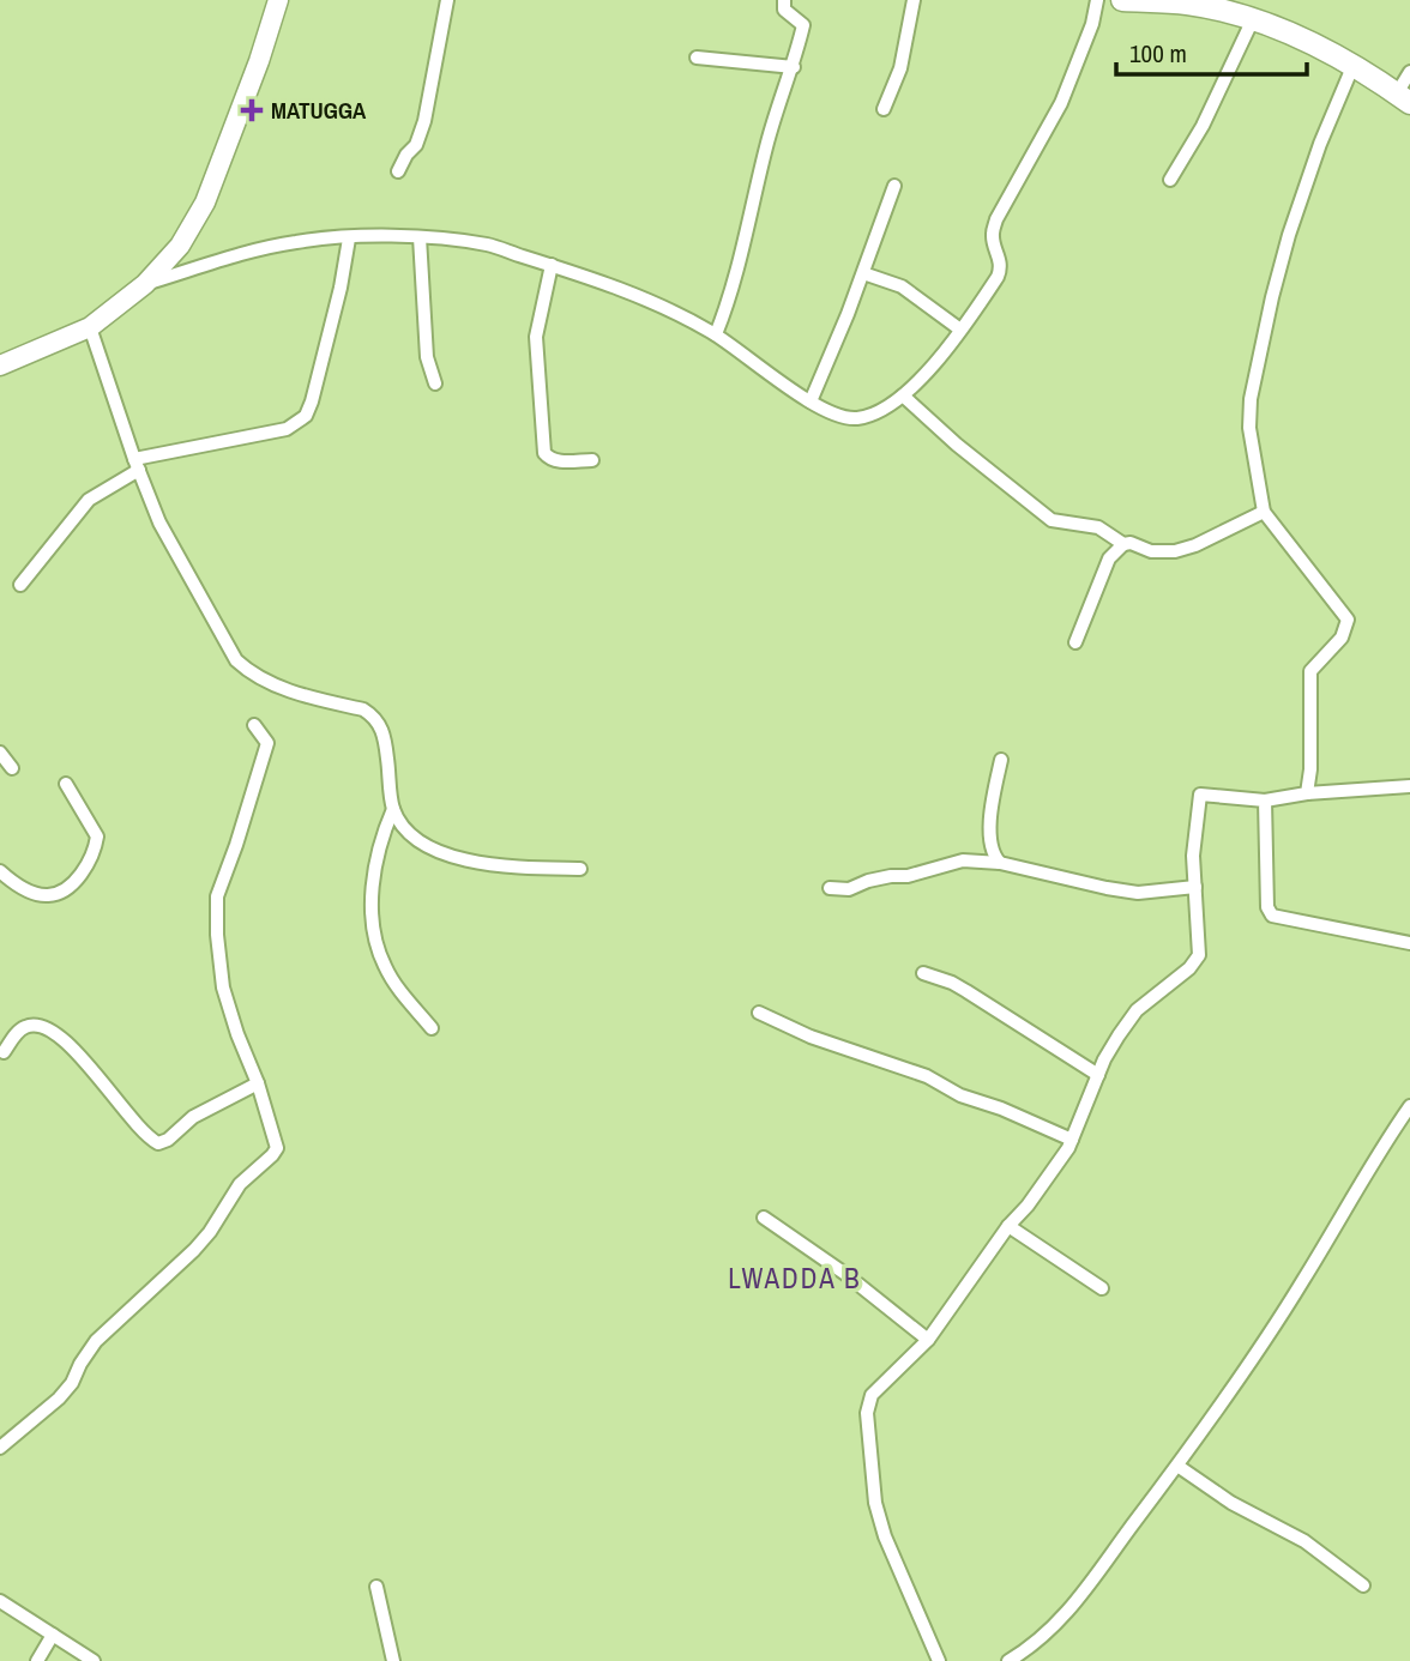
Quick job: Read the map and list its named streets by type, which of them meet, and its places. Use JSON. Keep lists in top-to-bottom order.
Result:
{
  "districts": ["LWADDA B"],
  "places": {
    "health": ["MATUGGA"]
  },
  "scale_bar": "100 m"
}
